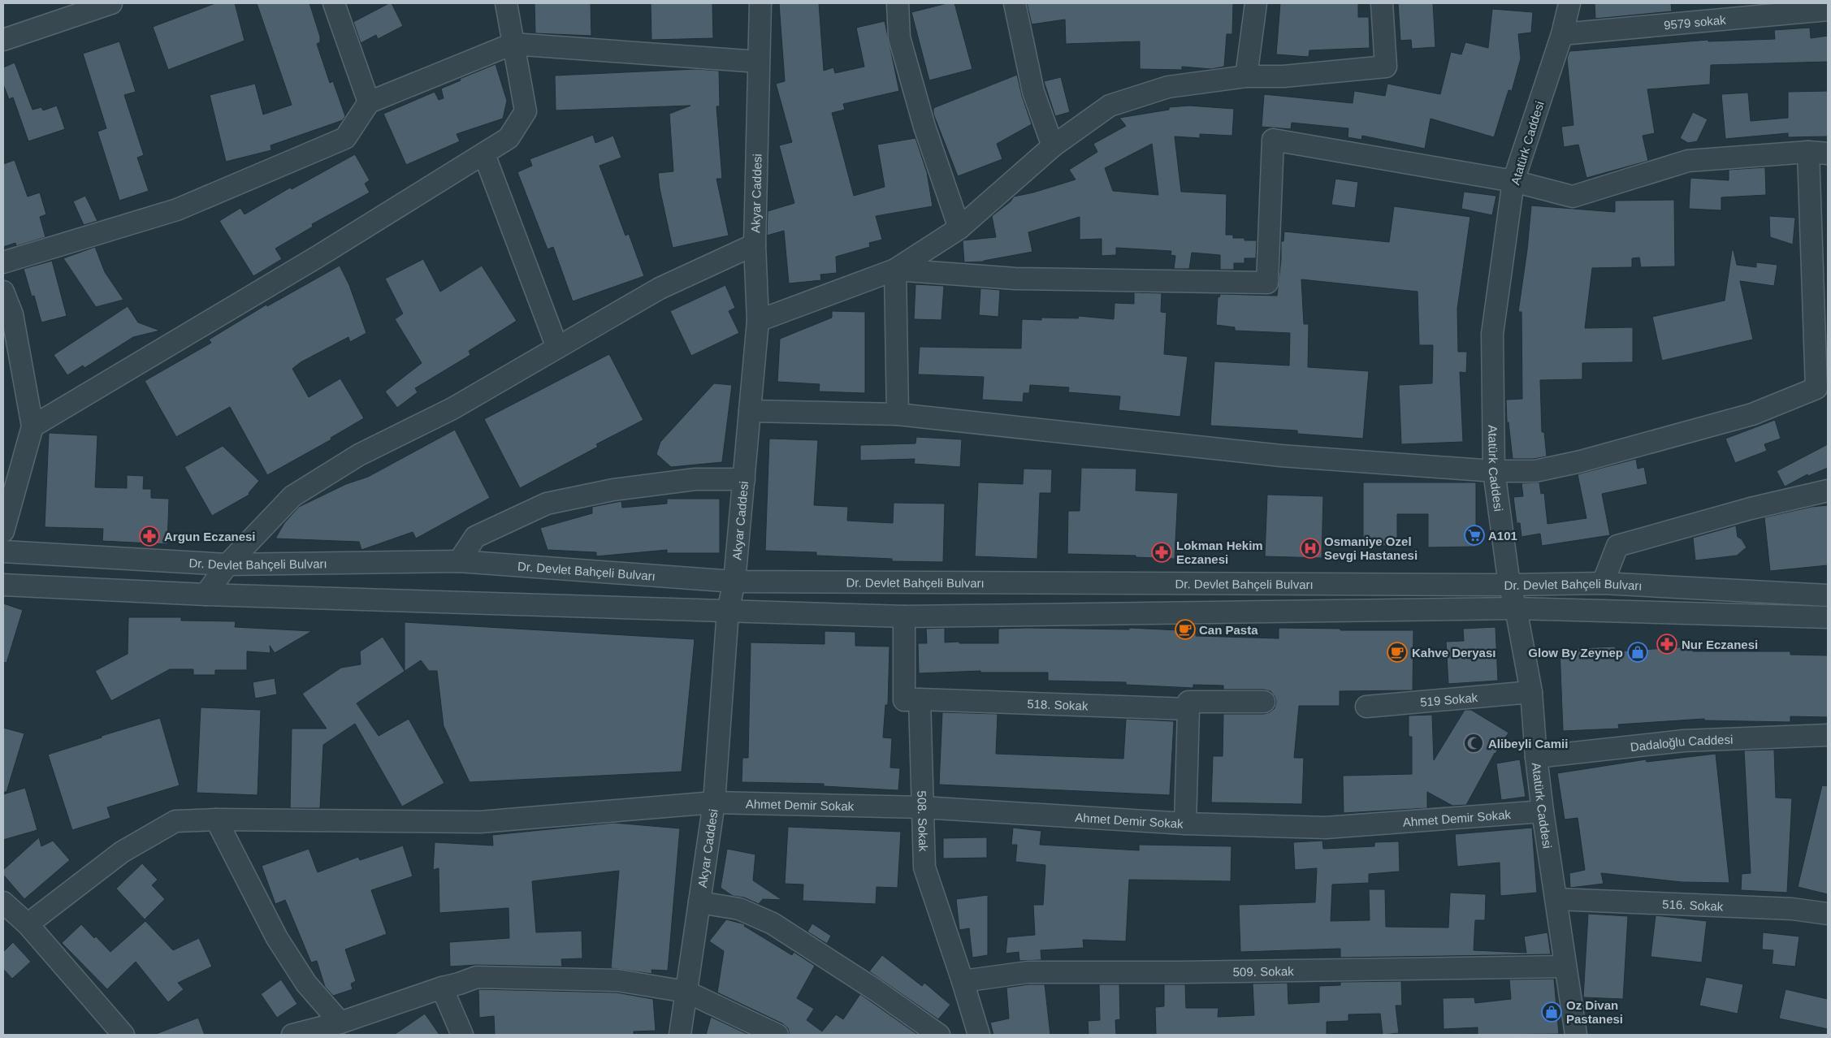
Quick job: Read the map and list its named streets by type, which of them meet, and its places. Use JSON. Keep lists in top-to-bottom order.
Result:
{
  "streets": {
    "street": [
      "9579 sokak",
      "Atatürk Caddesi",
      "Akyar Caddesi",
      "Dr. Devlet Bahçeli Bulvarı",
      "519 Sokak",
      "518. Sokak",
      "Dadaloğlu Caddesi",
      "Ahmet Demir Sokak",
      "508. Sokak",
      "516. Sokak",
      "509. Sokak"
    ]
  },
  "crossings": [
    ["9579 sokak", "Atatürk Caddesi"],
    ["Atatürk Caddesi", "Dr. Devlet Bahçeli Bulvarı"],
    ["Atatürk Caddesi", "519 Sokak"],
    ["Atatürk Caddesi", "Dadaloğlu Caddesi"],
    ["Atatürk Caddesi", "Ahmet Demir Sokak"],
    ["Atatürk Caddesi", "516. Sokak"],
    ["Atatürk Caddesi", "509. Sokak"],
    ["Akyar Caddesi", "Dr. Devlet Bahçeli Bulvarı"],
    ["Akyar Caddesi", "Ahmet Demir Sokak"],
    ["518. Sokak", "508. Sokak"],
    ["Ahmet Demir Sokak", "508. Sokak"],
    ["508. Sokak", "509. Sokak"]
  ],
  "places": {
    "supermarket": ["A101"],
    "pharmacy": ["Argun Eczanesi", "Lokman Hekim Eczanesi", "Nur Eczanesi"],
    "hospital": ["Osmaniye Ozel Sevgi Hastanesi"],
    "cafe": ["Can Pasta", "Kahve Deryası"],
    "shop": ["Glow By Zeynep", "Oz Divan Pastanesi"],
    "mosque": ["Alibeyli Camii"]
  }
}
